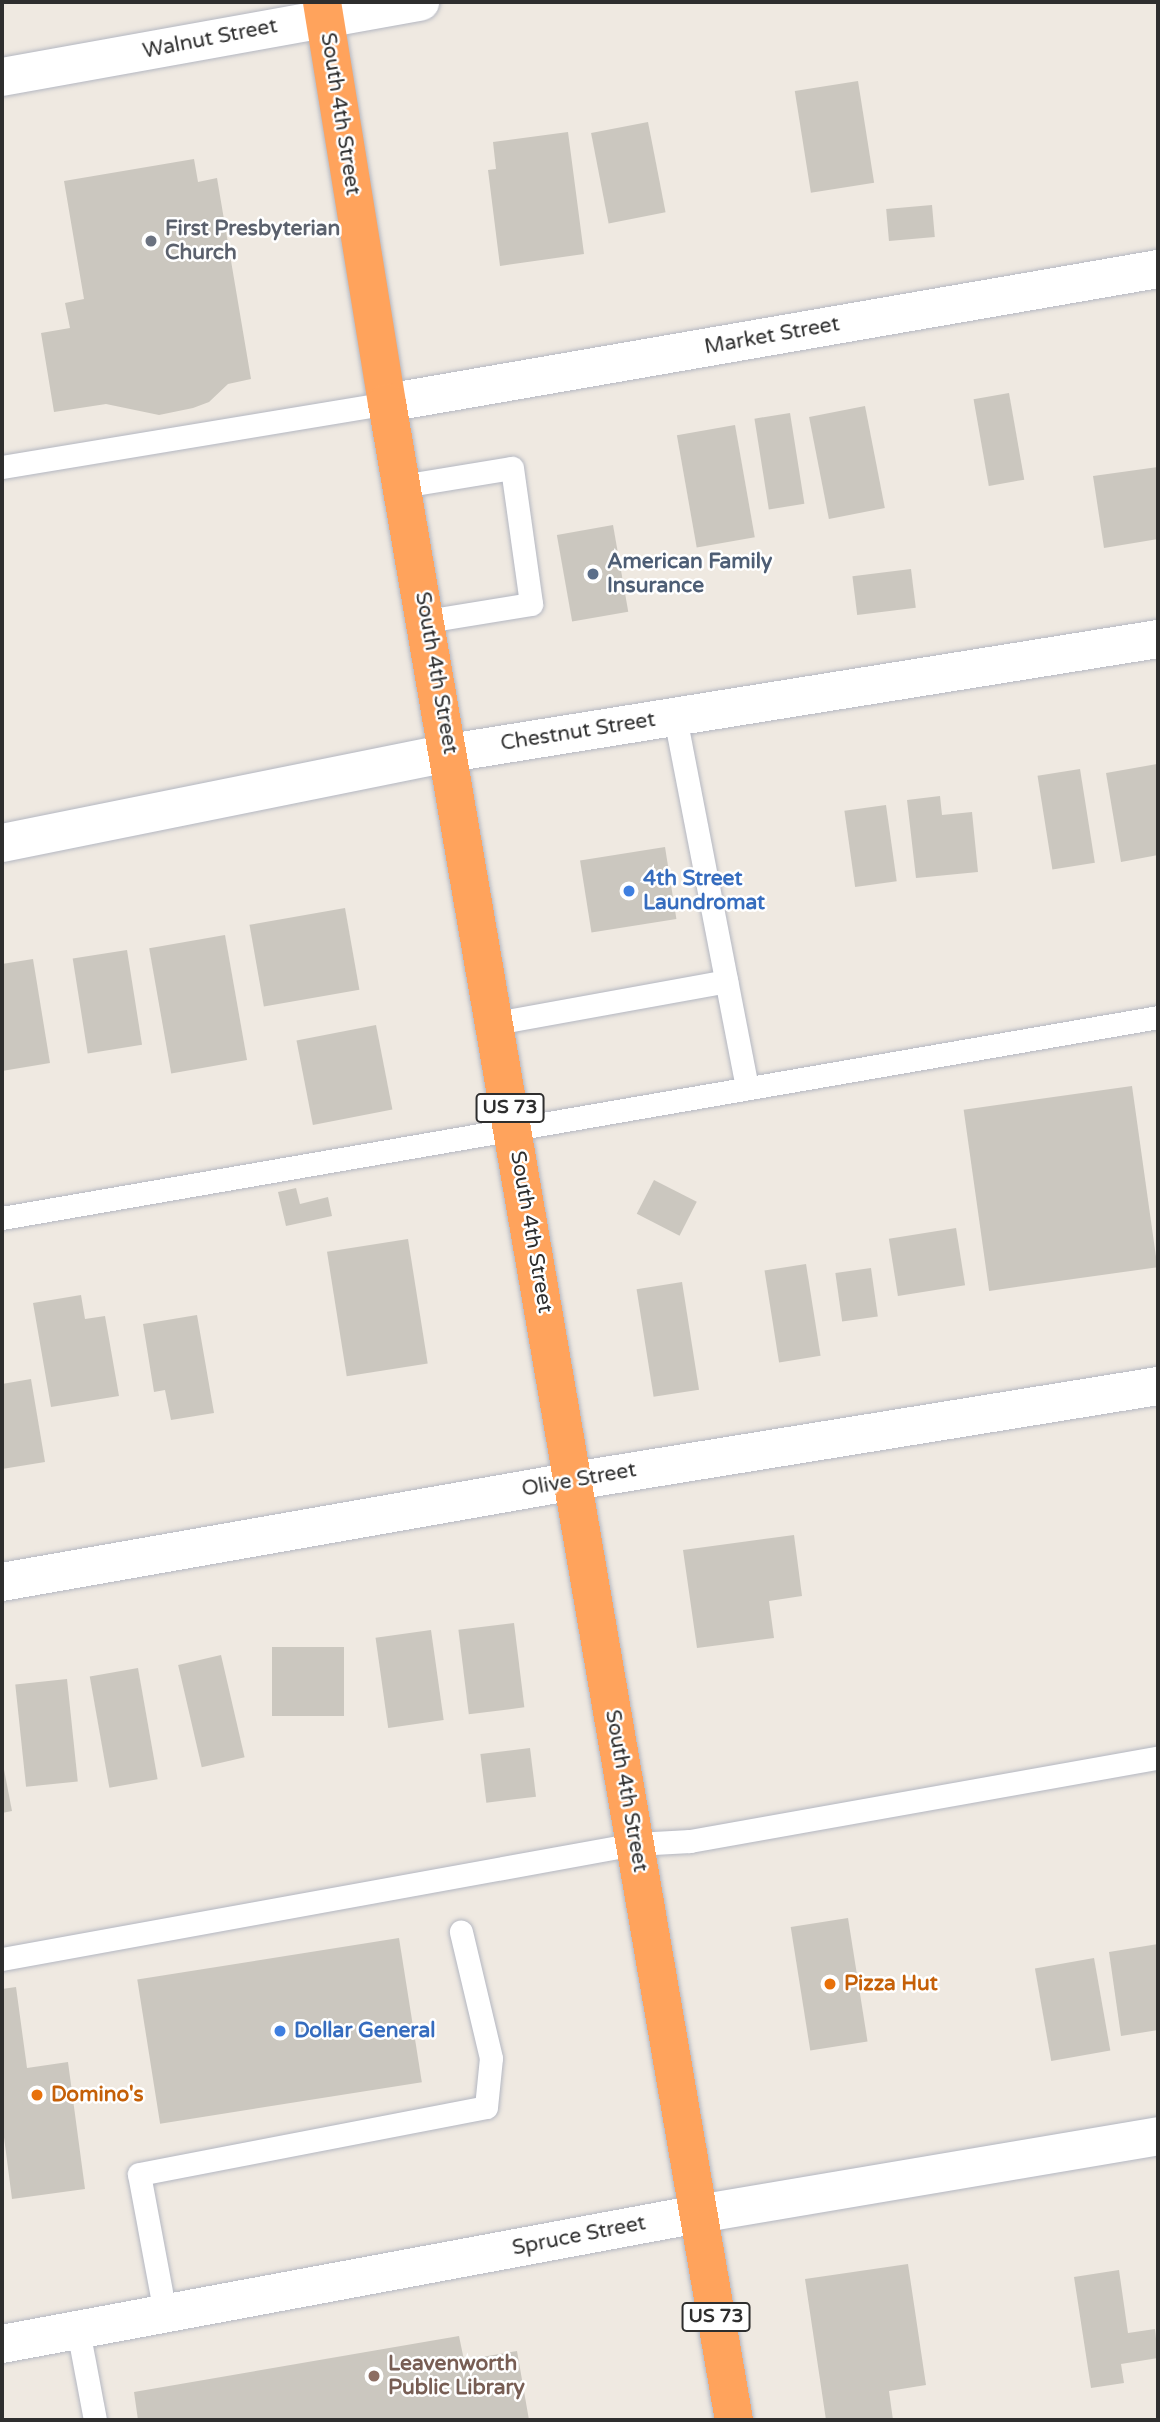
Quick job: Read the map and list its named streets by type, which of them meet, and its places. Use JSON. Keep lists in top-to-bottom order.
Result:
{
  "streets": {
    "highway": ["South 4th Street", "US 73"],
    "street": [
      "Walnut Street",
      "Market Street",
      "Chestnut Street",
      "Olive Street",
      "Spruce Street"
    ]
  },
  "crossings": [
    ["Walnut Street", "South 4th Street"],
    ["South 4th Street", "Market Street"],
    ["South 4th Street", "Chestnut Street"],
    ["South 4th Street", "Olive Street"],
    ["South 4th Street", "Spruce Street"]
  ],
  "places": [
    "First Presbyterian Church",
    "American Family Insurance",
    "4th Street Laundromat",
    "Pizza Hut",
    "Dollar General",
    "Domino's",
    "Leavenworth Public Library"
  ]
}
